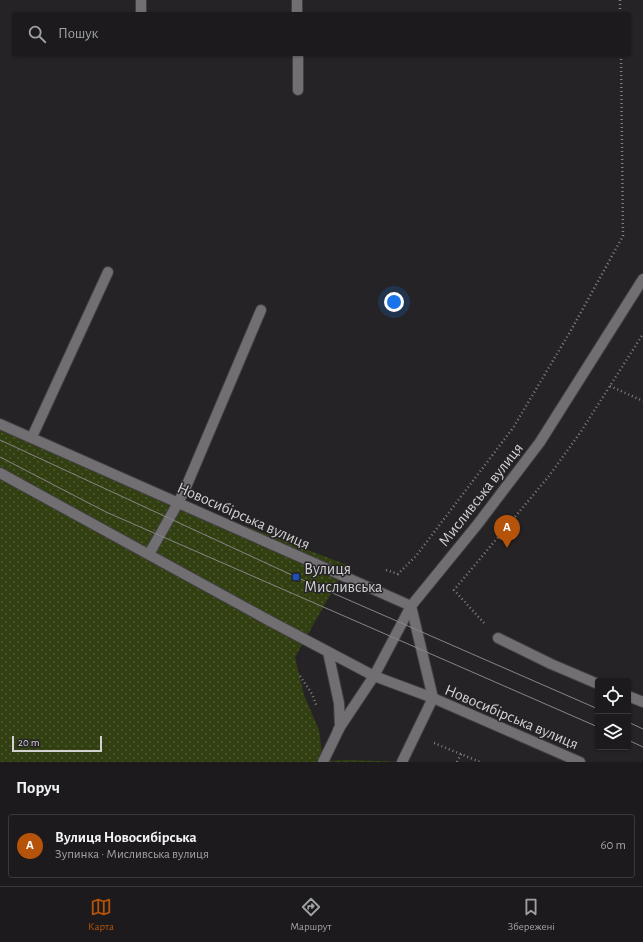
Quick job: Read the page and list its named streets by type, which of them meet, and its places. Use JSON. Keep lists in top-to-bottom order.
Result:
{
  "streets": {
    "main road": ["Мисливська вулиця", "Новосибірська вулиця"]
  },
  "crossings": [
    ["Мисливська вулиця", "Новосибірська вулиця"]
  ],
  "places": {
    "transit": ["Вулиця Мисливська"]
  },
  "scale_bar": "20 m",
  "page": {
    "search": "Пошук",
    "pins": "A",
    "scale": "20 m",
    "heading": "Поруч",
    "list": [
      {
        "mark": "A",
        "name": "Вулиця Новосибірська",
        "note": "Зупинка · Мисливська вулиця",
        "value": "60 m"
      }
    ],
    "nav": ["Карта", "Маршрут", "Збережені"]
  }
}
